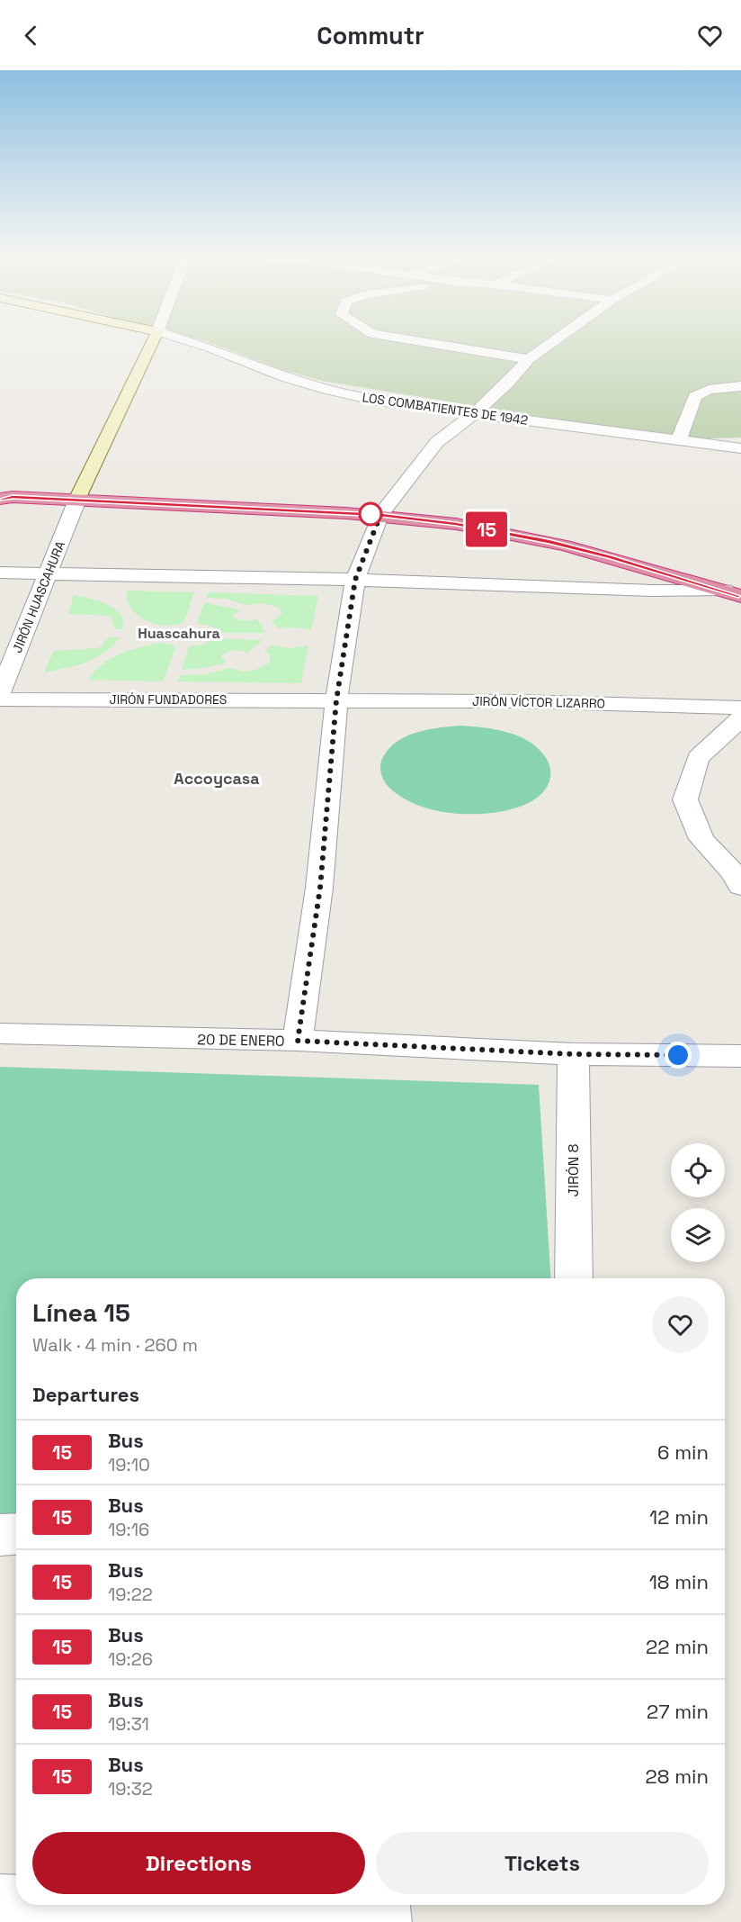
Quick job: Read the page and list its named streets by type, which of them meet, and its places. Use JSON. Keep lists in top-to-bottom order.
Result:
{
  "streets": {
    "street": [
      "LOS COMBATIENTES DE 1942",
      "JIRÓN HUASCAHURA",
      "JIRÓN FUNDADORES",
      "JIRÓN VÍCTOR LIZARRO",
      "20 DE ENERO",
      "JIRÓN 8"
    ]
  },
  "crossings": [
    ["JIRÓN FUNDADORES", "JIRÓN VÍCTOR LIZARRO"],
    ["20 DE ENERO", "JIRÓN 8"]
  ],
  "districts": ["Huascahura", "Accoycasa"],
  "lines": ["bus line 15"],
  "page": {
    "header": "Commutr",
    "on_map": "15",
    "heading": [
      ["Línea 15", "Walk · 4 min · 260 m"],
      "Departures"
    ],
    "list": [
      {
        "mark": "15",
        "name": "Bus",
        "note": "19:10",
        "value": "6 min"
      },
      {
        "mark": "15",
        "name": "Bus",
        "note": "19:16",
        "value": "12 min"
      },
      {
        "mark": "15",
        "name": "Bus",
        "note": "19:22",
        "value": "18 min"
      },
      {
        "mark": "15",
        "name": "Bus",
        "note": "19:26",
        "value": "22 min"
      },
      {
        "mark": "15",
        "name": "Bus",
        "note": "19:31",
        "value": "27 min"
      },
      {
        "mark": "15",
        "name": "Bus",
        "note": "19:32",
        "value": "28 min"
      }
    ],
    "buttons": ["Directions", "Tickets"]
  }
}
